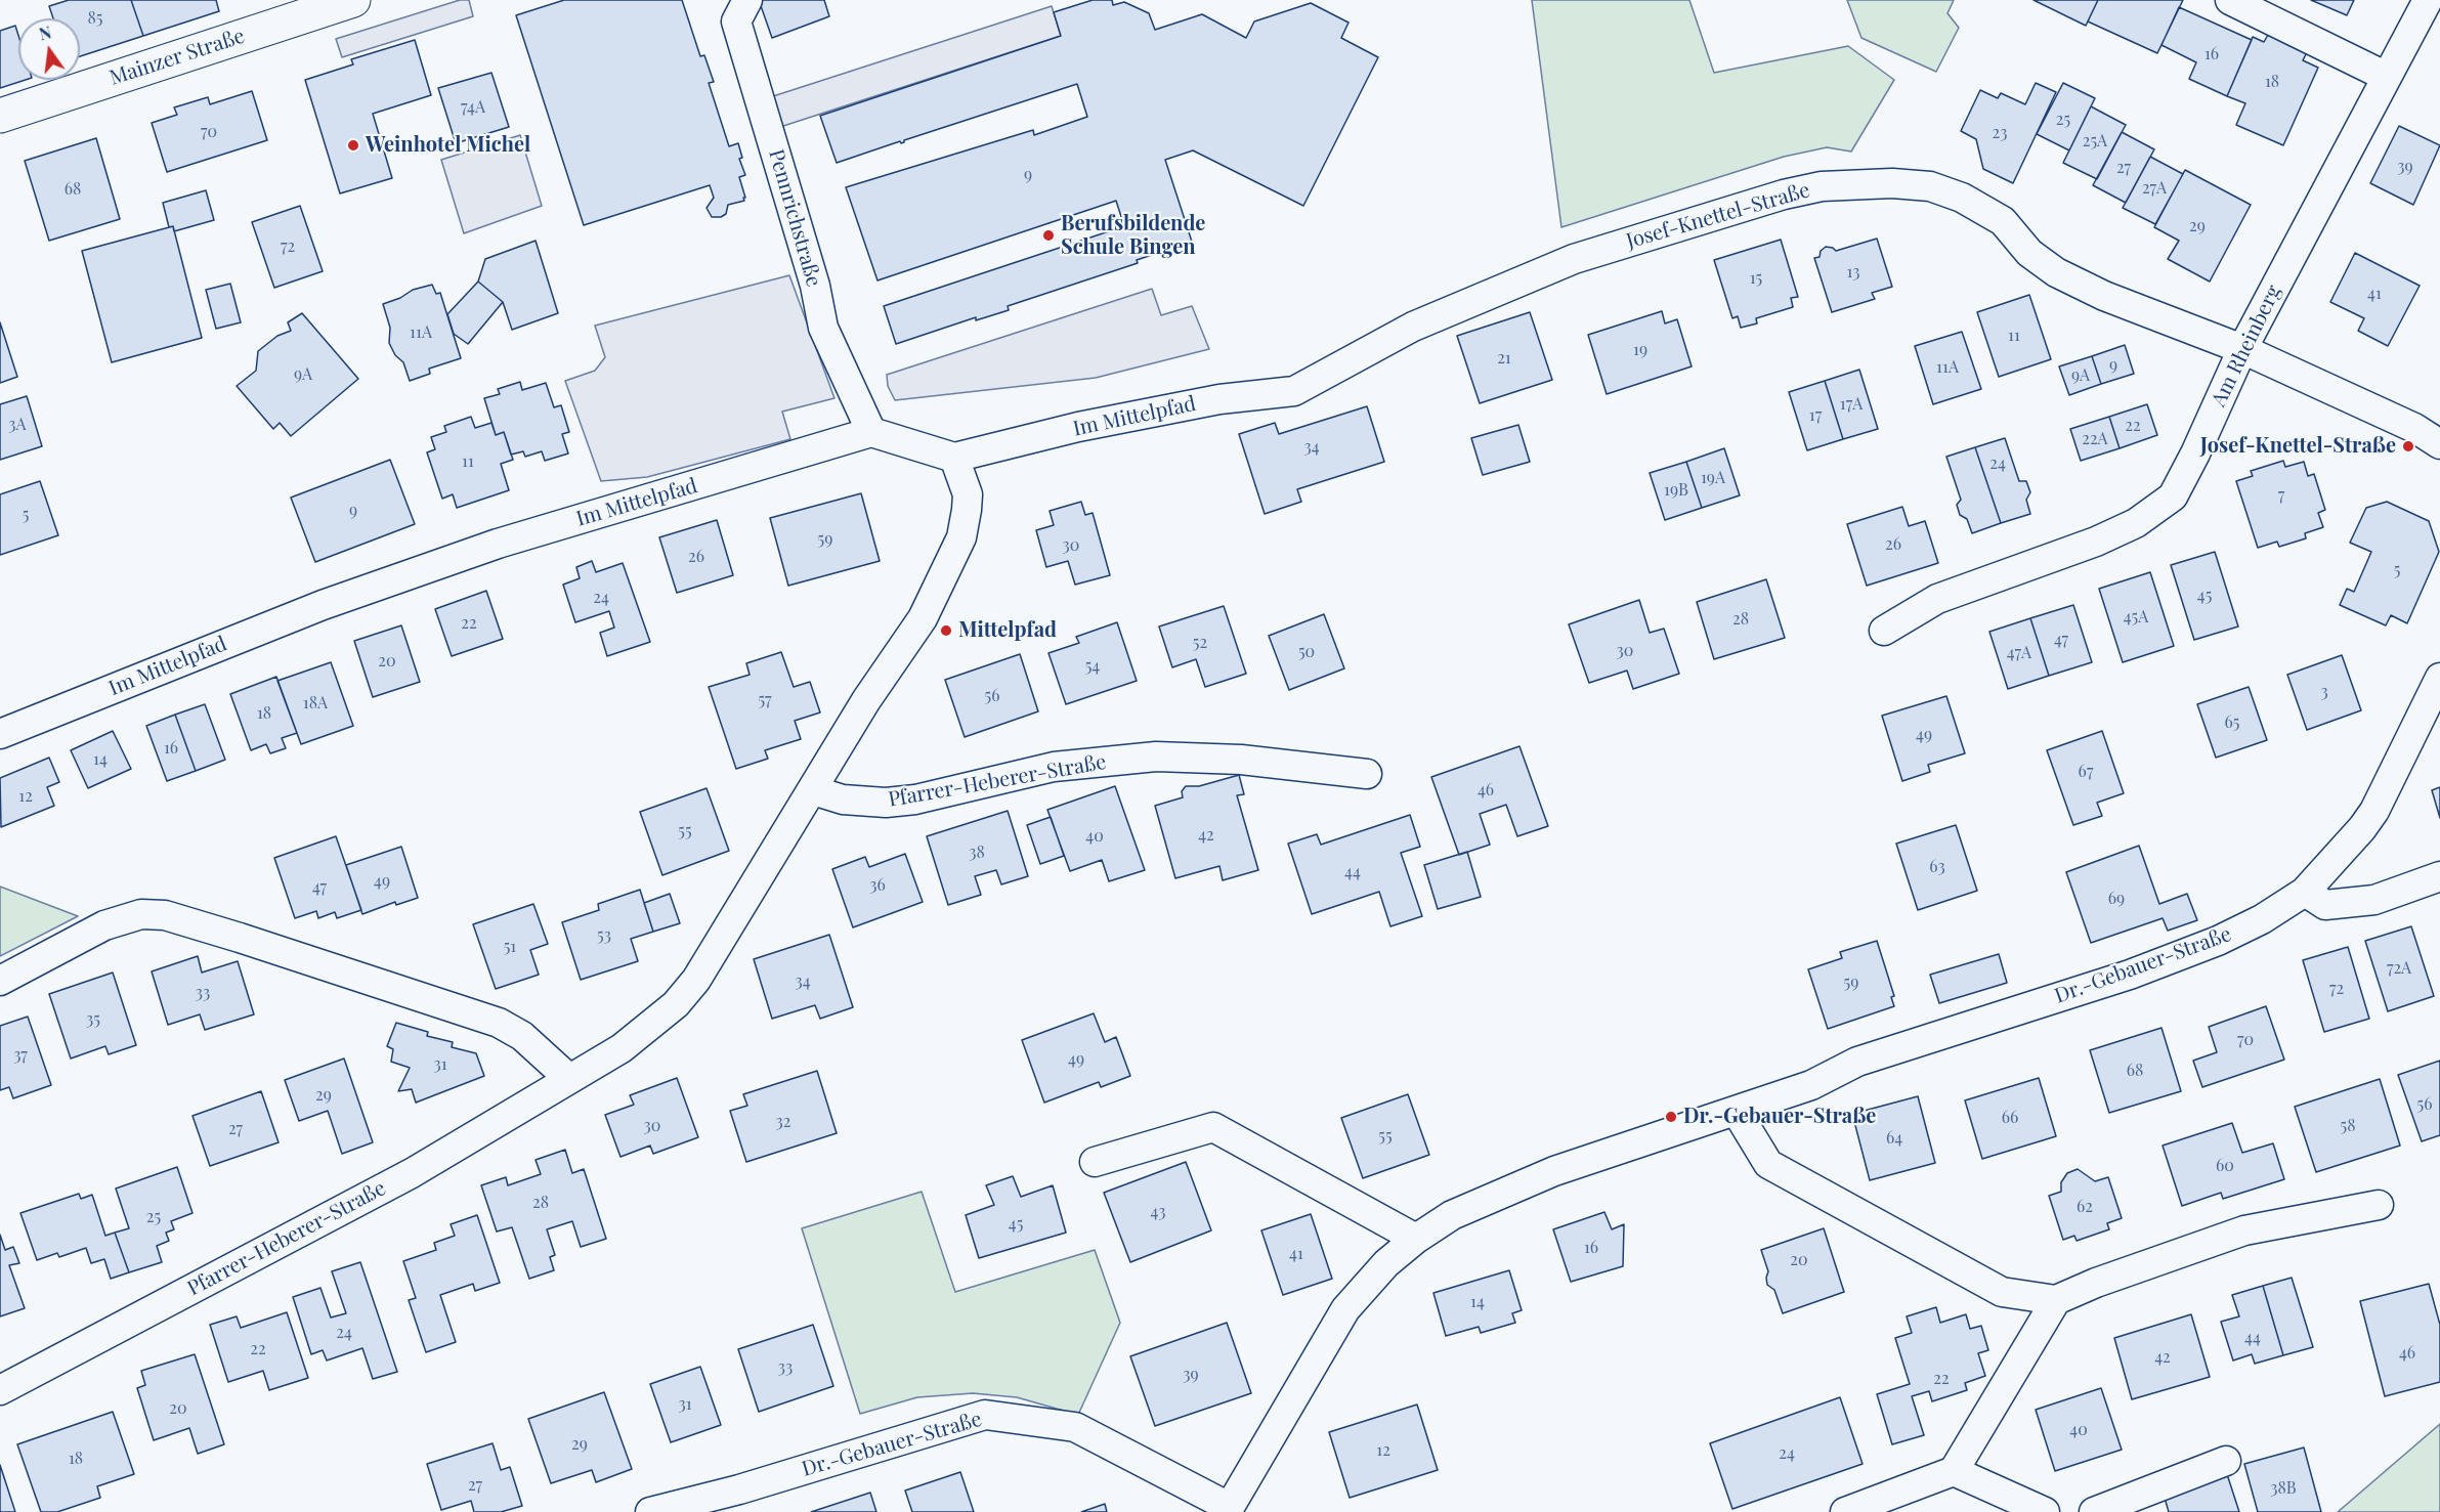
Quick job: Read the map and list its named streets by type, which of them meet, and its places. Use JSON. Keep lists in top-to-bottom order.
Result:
{
  "streets": {
    "main road": ["Mainzer Straße"],
    "street": [
      "Josef-Knettel-Straße",
      "Pennrichstraße",
      "Am Rheinberg",
      "Im Mittelpfad",
      "Pfarrer-Heberer-Straße",
      "Dr.-Gebauer-Straße"
    ]
  },
  "crossings": [
    ["Josef-Knettel-Straße", "Am Rheinberg"],
    ["Josef-Knettel-Straße", "Im Mittelpfad"],
    ["Pennrichstraße", "Im Mittelpfad"],
    ["Im Mittelpfad", "Pfarrer-Heberer-Straße"]
  ],
  "places": [
    "Weinhotel Michel",
    "Berufsbildende Schule Bingen",
    "Josef-Knettel-Straße",
    "Mittelpfad",
    "Dr.-Gebauer-Straße"
  ],
  "house_numbers": [
    "85",
    "16",
    "18",
    "74A",
    "25",
    "70",
    "23",
    "25A",
    "39",
    "27",
    "9",
    "27A",
    "68",
    "29",
    "72",
    "13",
    "15",
    "41",
    "11A",
    "11",
    "19",
    "21",
    "9",
    "11A",
    "9A",
    "9A",
    "17A",
    "17",
    "3A",
    "22",
    "22A",
    "34",
    "11",
    "24",
    "19A",
    "19B",
    "7",
    "9",
    "5",
    "59",
    "26",
    "30",
    "26",
    "5",
    "45",
    "24",
    "45A",
    "28",
    "22",
    "47",
    "52",
    "30",
    "50",
    "47A",
    "20",
    "54",
    "3",
    "56",
    "57",
    "18A",
    "18",
    "65",
    "49",
    "16",
    "14",
    "67",
    "46",
    "12",
    "55",
    "42",
    "40",
    "38",
    "63",
    "44",
    "49",
    "36",
    "47",
    "69",
    "53",
    "51",
    "72A",
    "34",
    "59",
    "72",
    "33",
    "35",
    "70",
    "37",
    "49",
    "31",
    "68",
    "29",
    "56",
    "66",
    "32",
    "30",
    "58",
    "27",
    "55",
    "64",
    "60",
    "28",
    "62",
    "43",
    "25",
    "45",
    "16",
    "41",
    "20",
    "14",
    "24",
    "44",
    "22",
    "46",
    "42",
    "33",
    "39",
    "22",
    "31",
    "20",
    "40",
    "29",
    "12",
    "24",
    "18",
    "27",
    "38B"
  ],
  "north": "top"
}
